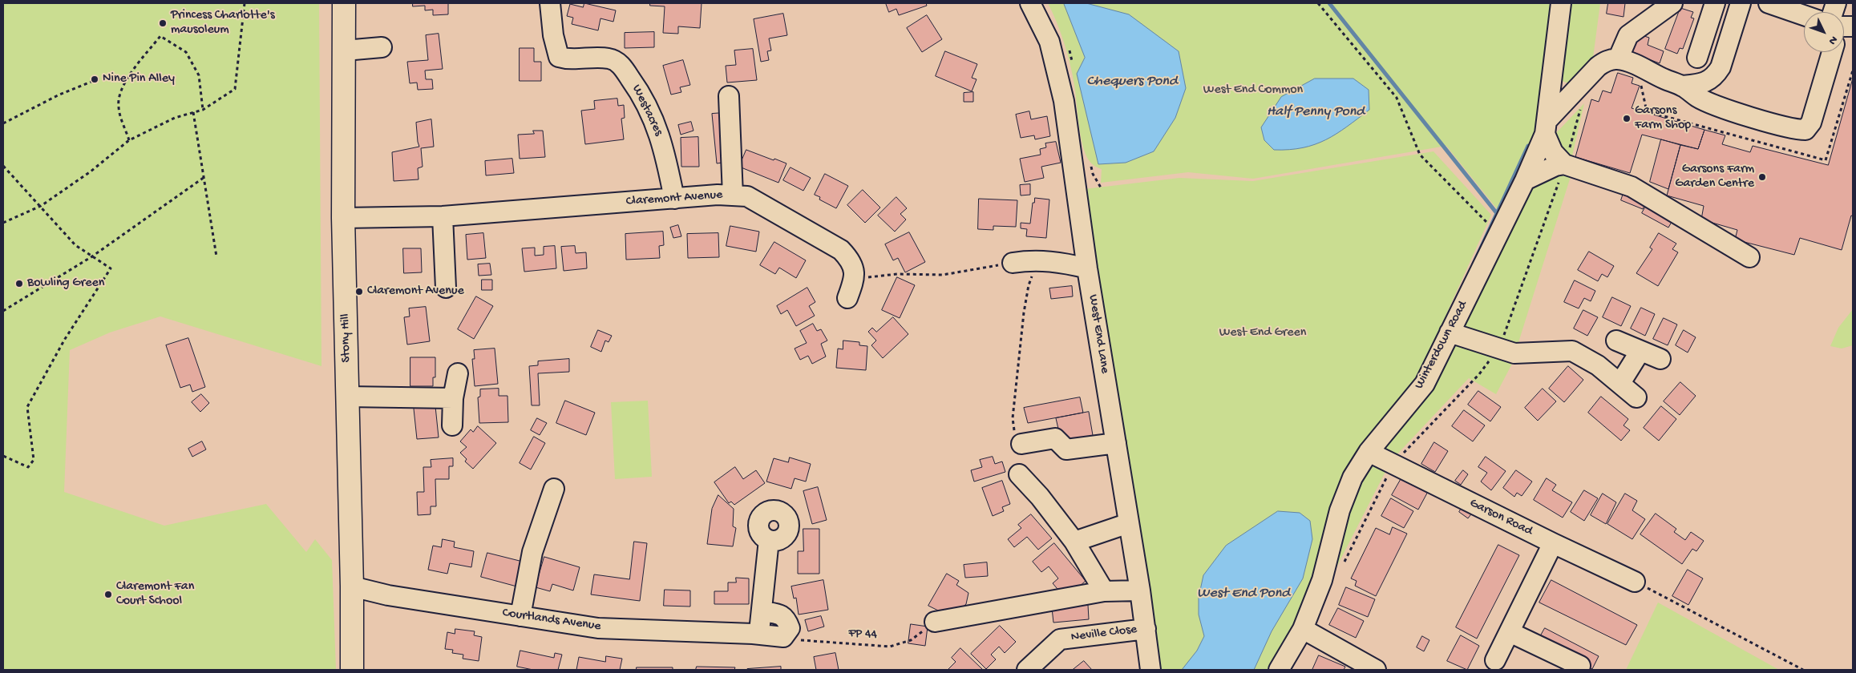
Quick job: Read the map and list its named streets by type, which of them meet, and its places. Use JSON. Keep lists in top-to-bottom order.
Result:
{
  "streets": {
    "main road": ["Stony Hill"],
    "street": [
      "Westacres",
      "Claremont Avenue",
      "West End Lane",
      "Winterdown Road",
      "Garson Road",
      "Courtlands Avenue",
      "Neville Close"
    ],
    "path": ["FP 44"]
  },
  "crossings": [
    ["Westacres", "Claremont Avenue"],
    ["Claremont Avenue", "Stony Hill"],
    ["West End Lane", "Neville Close"],
    ["Stony Hill", "Courtlands Avenue"],
    ["Winterdown Road", "Garson Road"],
    ["Courtlands Avenue", "FP 44"]
  ],
  "water": ["Chequers Pond", "Half Penny Pond", "West End Pond"],
  "parks": ["West End Common", "West End Green"],
  "places": [
    "Princess Charlotte's mausoleum",
    "Nine Pin Alley",
    "Garsons Farm Shop",
    "Garsons Farm Garden Centre",
    "Bowling Green",
    "Claremont Avenue",
    "Claremont Fan Court School"
  ],
  "north": "bottom right"
}
